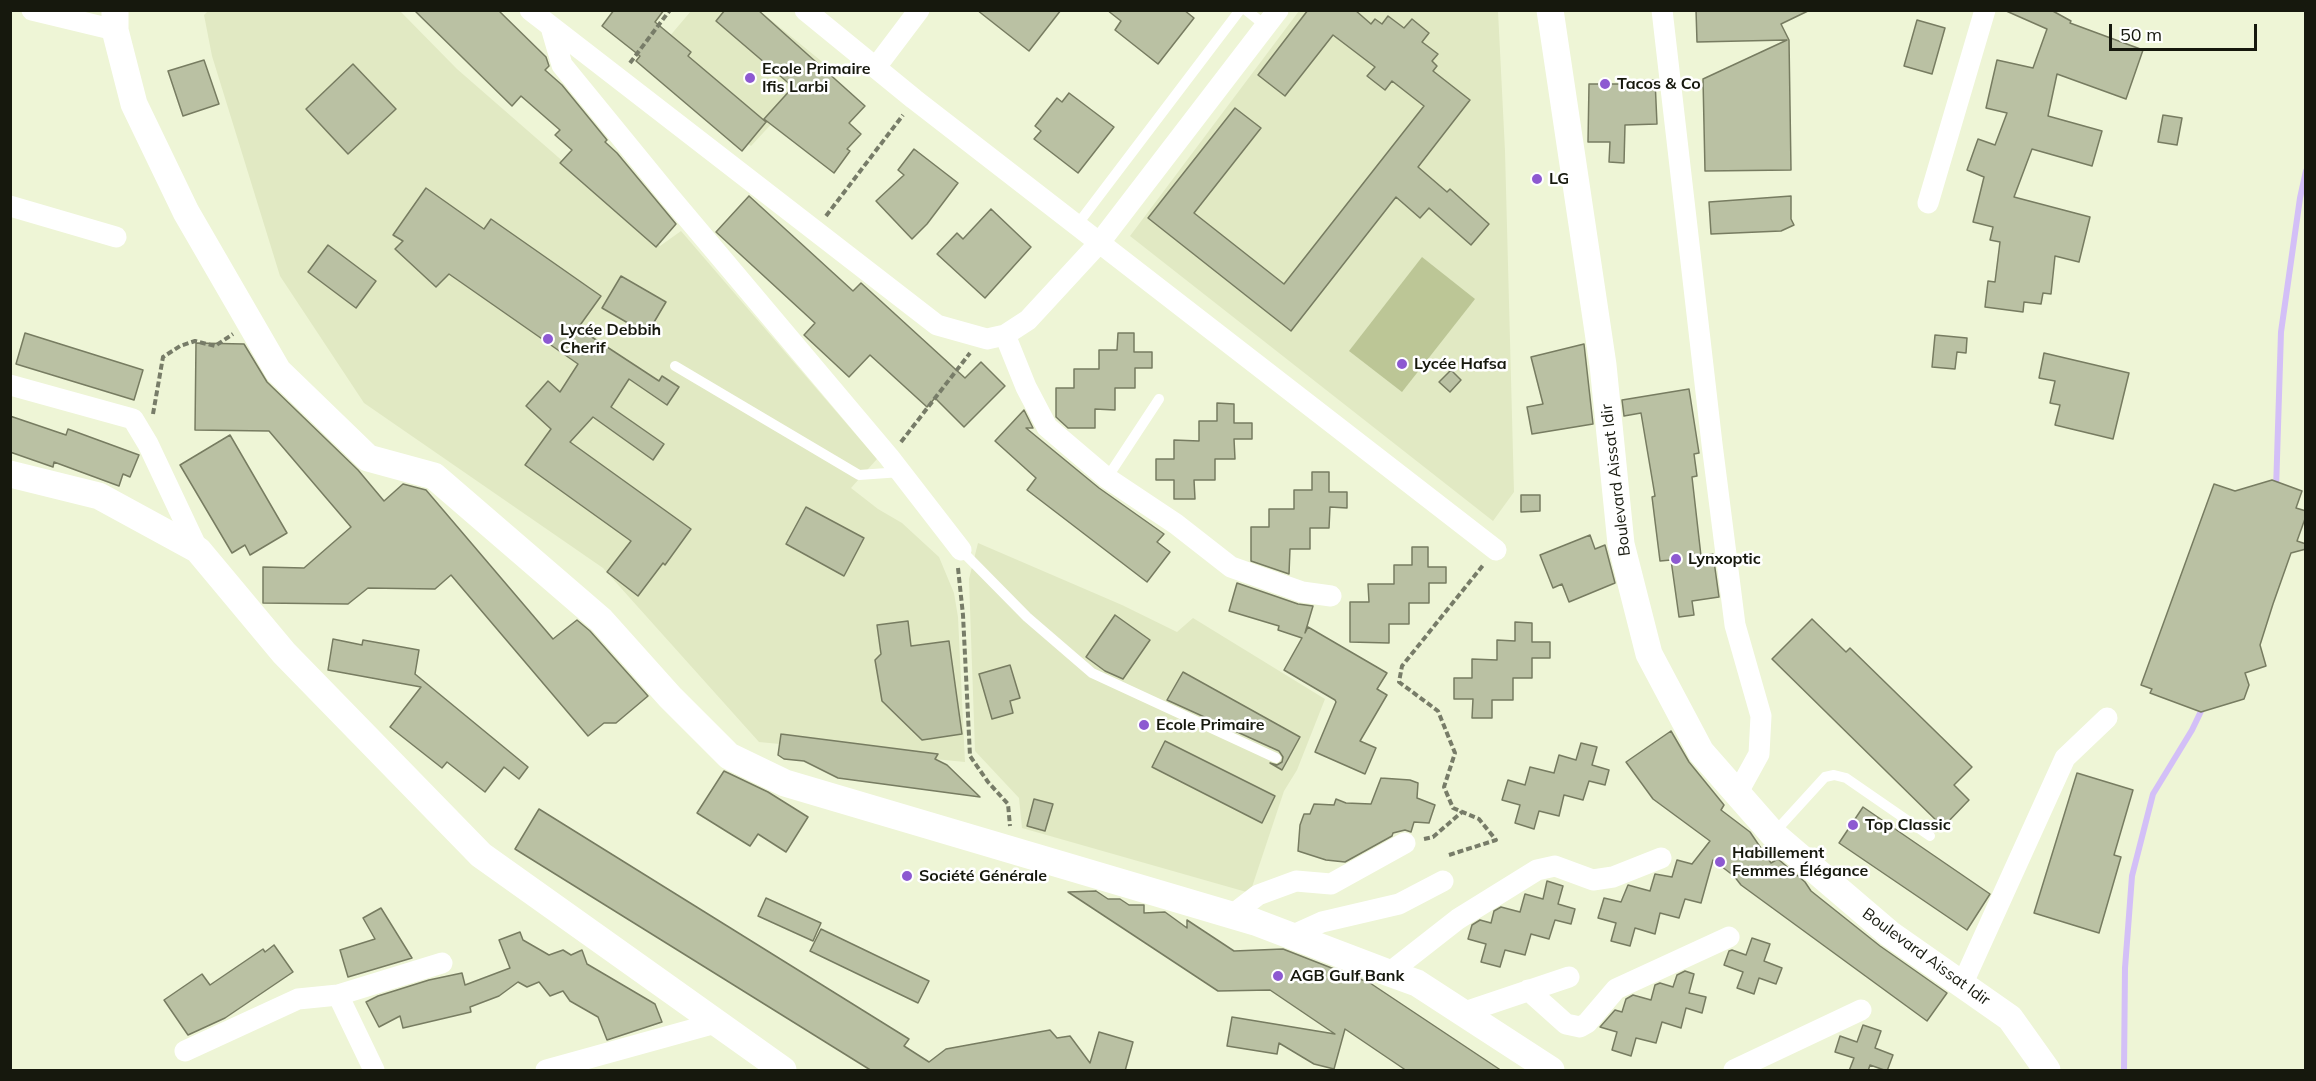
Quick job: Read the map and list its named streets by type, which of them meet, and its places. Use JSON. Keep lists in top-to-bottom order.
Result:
{
  "streets": {
    "street": ["Boulevard Aissat Idir"]
  },
  "places": [
    "Ecole Primaire Ifis Larbi",
    "Tacos & Co",
    "LG",
    "Lycée Debbih Cherif",
    "Lycée Hafsa",
    "Lynxoptic",
    "Ecole Primaire",
    "Top Classic",
    "Habillement Femmes Élégance",
    "Société Générale",
    "AGB Gulf Bank"
  ],
  "scale_bar": "50 m"
}
